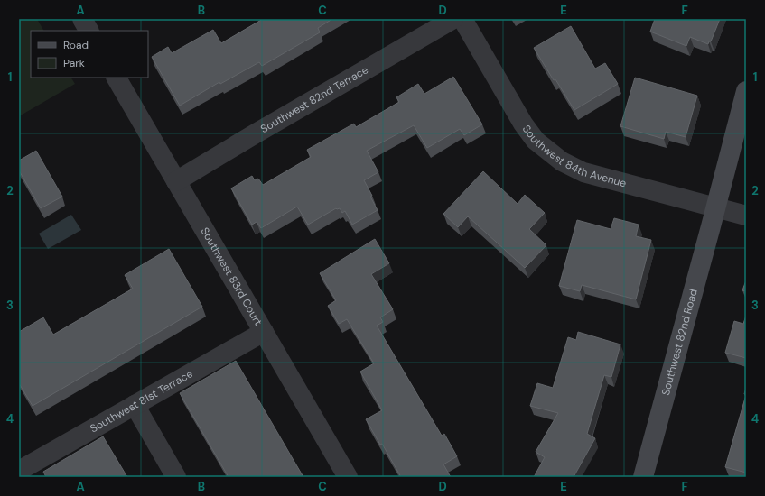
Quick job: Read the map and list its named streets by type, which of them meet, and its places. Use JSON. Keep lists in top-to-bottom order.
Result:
{
  "streets": {
    "street": [
      "Southwest 82nd Terrace",
      "Southwest 84th Avenue",
      "Southwest 83rd Court",
      "Southwest 82nd Road",
      "Southwest 81st Terrace"
    ]
  },
  "crossings": [
    ["Southwest 82nd Terrace", "Southwest 83rd Court"],
    ["Southwest 84th Avenue", "Southwest 82nd Road"],
    ["Southwest 83rd Court", "Southwest 81st Terrace"]
  ],
  "legend": ["Road", "Park"],
  "grid": {
    "columns": [
      "A",
      "B",
      "C",
      "D",
      "E",
      "F"
    ],
    "rows": [
      "1",
      "2",
      "3",
      "4"
    ]
  }
}
